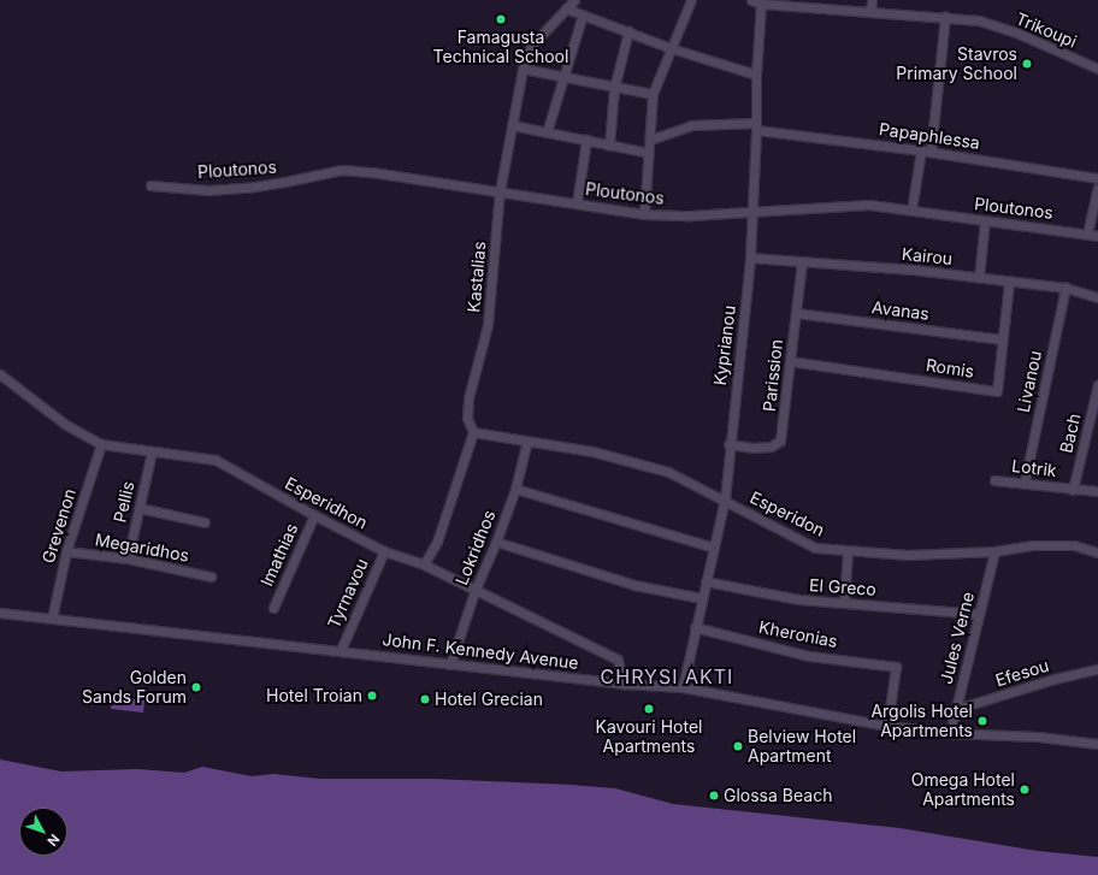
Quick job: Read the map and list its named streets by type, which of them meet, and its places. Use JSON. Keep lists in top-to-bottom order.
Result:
{
  "streets": {
    "street": [
      "Trikoupi",
      "Papaphlessa",
      "Ploutonos",
      "Kairou",
      "Kastalias",
      "Avanas",
      "Kyprianou",
      "Romis",
      "Parission",
      "Livanou",
      "Bach",
      "Lotrik",
      "Pellis",
      "Esperidhon",
      "Esperidon",
      "Grevenon",
      "Megaridhos",
      "Lokridhos",
      "Imathias",
      "El Greco",
      "Tyrnavou",
      "Kheronias",
      "Jules Verne",
      "John F. Kennedy Avenue",
      "Efesou"
    ]
  },
  "crossings": [
    ["Trikoupi", "Kyprianou"],
    ["Papaphlessa", "Kyprianou"],
    ["Ploutonos", "Kastalias"],
    ["Ploutonos", "Kyprianou"],
    ["Kairou", "Kyprianou"],
    ["Kairou", "Romis"],
    ["Kairou", "Parission"],
    ["Kairou", "Livanou"],
    ["Kastalias", "Esperidon"],
    ["Avanas", "Romis"],
    ["Avanas", "Parission"],
    ["Kyprianou", "Parission"],
    ["Kyprianou", "Esperidon"],
    ["Kyprianou", "El Greco"],
    ["Kyprianou", "Kheronias"],
    ["Kyprianou", "John F. Kennedy Avenue"],
    ["Romis", "Parission"],
    ["Livanou", "Lotrik"],
    ["Bach", "Lotrik"],
    ["Pellis", "Esperidhon"],
    ["Pellis", "Megaridhos"],
    ["Esperidhon", "Grevenon"],
    ["Esperidhon", "Lokridhos"],
    ["Esperidhon", "Imathias"],
    ["Esperidhon", "Tyrnavou"],
    ["Esperidhon", "John F. Kennedy Avenue"],
    ["Esperidon", "Lokridhos"],
    ["Esperidon", "Jules Verne"],
    ["Grevenon", "Megaridhos"],
    ["Grevenon", "John F. Kennedy Avenue"],
    ["Lokridhos", "John F. Kennedy Avenue"],
    ["El Greco", "Jules Verne"],
    ["Tyrnavou", "John F. Kennedy Avenue"],
    ["Kheronias", "John F. Kennedy Avenue"],
    ["Jules Verne", "John F. Kennedy Avenue"],
    ["Jules Verne", "Efesou"]
  ],
  "districts": ["CHRYSI AKTI"],
  "places": [
    "Famagusta Technical School",
    "Stavros Primary School",
    "Golden Sands Forum",
    "Hotel Troian",
    "Hotel Grecian",
    "Kavouri Hotel Apartments",
    "Argolis Hotel Apartments",
    "Belview Hotel Apartment",
    "Omega Hotel Apartments",
    "Glossa Beach"
  ],
  "north": "bottom right"
}
